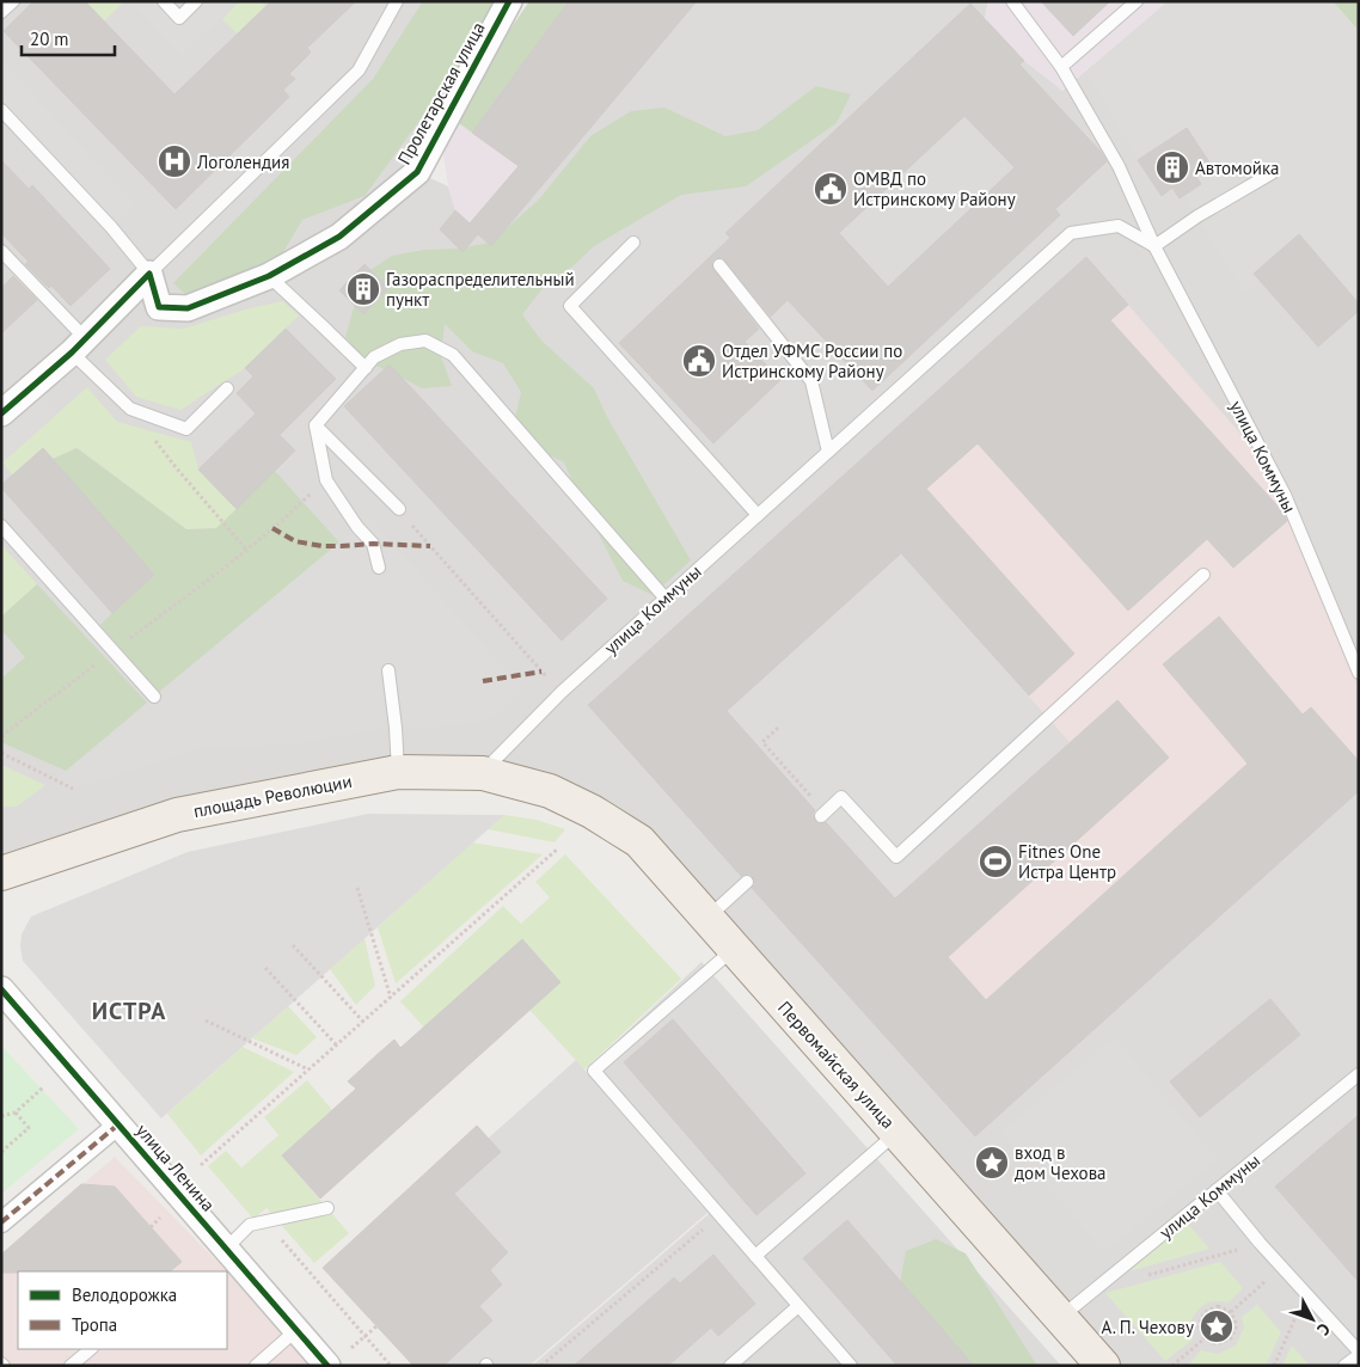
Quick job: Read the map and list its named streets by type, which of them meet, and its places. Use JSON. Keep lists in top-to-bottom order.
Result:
{
  "streets": {
    "main road": ["площадь Революции", "Первомайская улица"],
    "street": ["Пролетарская улица", "улица Ленина"],
    "lane": ["улица Коммуны"]
  },
  "crossings": [
    ["улица Коммуны", "площадь Революции"],
    ["улица Коммуны", "Первомайская улица"],
    ["площадь Революции", "Первомайская улица"]
  ],
  "districts": ["ИСТРА"],
  "places": {
    "hospital": ["Логолендия"],
    "building": ["Автомойка", "Газораспределительный пункт"],
    "public building": ["ОМВД по Истринскому Району", "Отдел УФМС России по Истринскому Району"],
    "sports": ["Fitnes One Истра Центр"],
    "place": ["вход в дом Чехова", "А. П. Чехову"]
  },
  "legend": ["Велодорожка", "Тропа"],
  "scale_bar": "20 m",
  "north": "bottom right"
}
